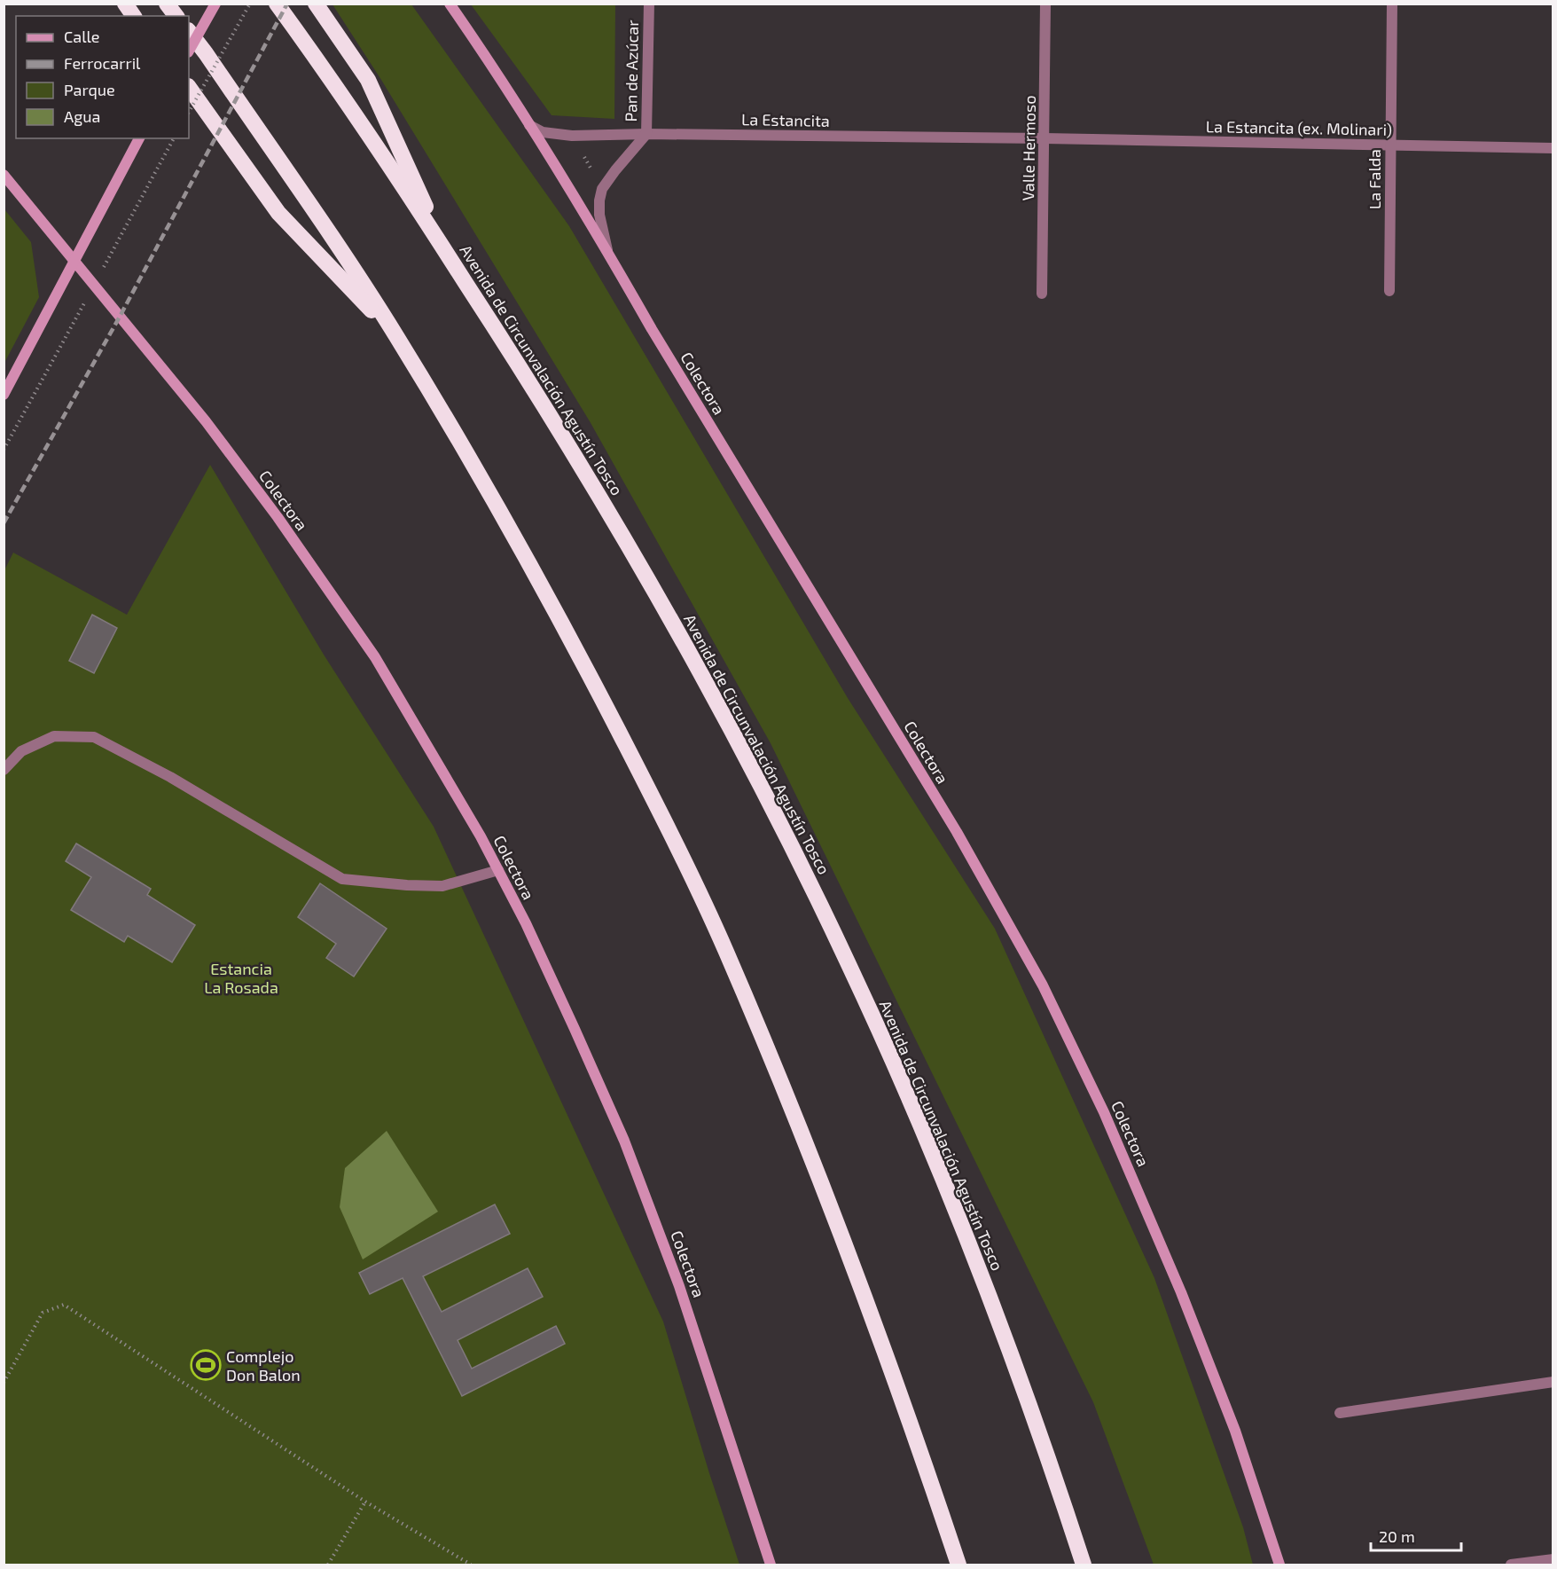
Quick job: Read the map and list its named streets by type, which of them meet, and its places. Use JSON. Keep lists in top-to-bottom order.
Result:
{
  "streets": {
    "highway": ["Avenida de Circunvalación Agustín Tosco"],
    "main road": ["Colectora"],
    "street": [
      "Pan de Azúcar",
      "La Estancita",
      "La Estancita (ex. Molinari)",
      "Valle Hermoso",
      "La Falda"
    ]
  },
  "crossings": [
    ["Pan de Azúcar", "La Estancita"],
    ["La Estancita", "La Estancita (ex. Molinari)"],
    ["La Estancita", "Valle Hermoso"],
    ["La Estancita", "Colectora"],
    ["La Estancita (ex. Molinari)", "Valle Hermoso"],
    ["La Estancita (ex. Molinari)", "La Falda"]
  ],
  "parks": ["Estancia La Rosada"],
  "places": {
    "sports": ["Complejo Don Balon"]
  },
  "legend": [
    "Calle",
    "Ferrocarril",
    "Parque",
    "Agua"
  ],
  "scale_bar": "20 m"
}
